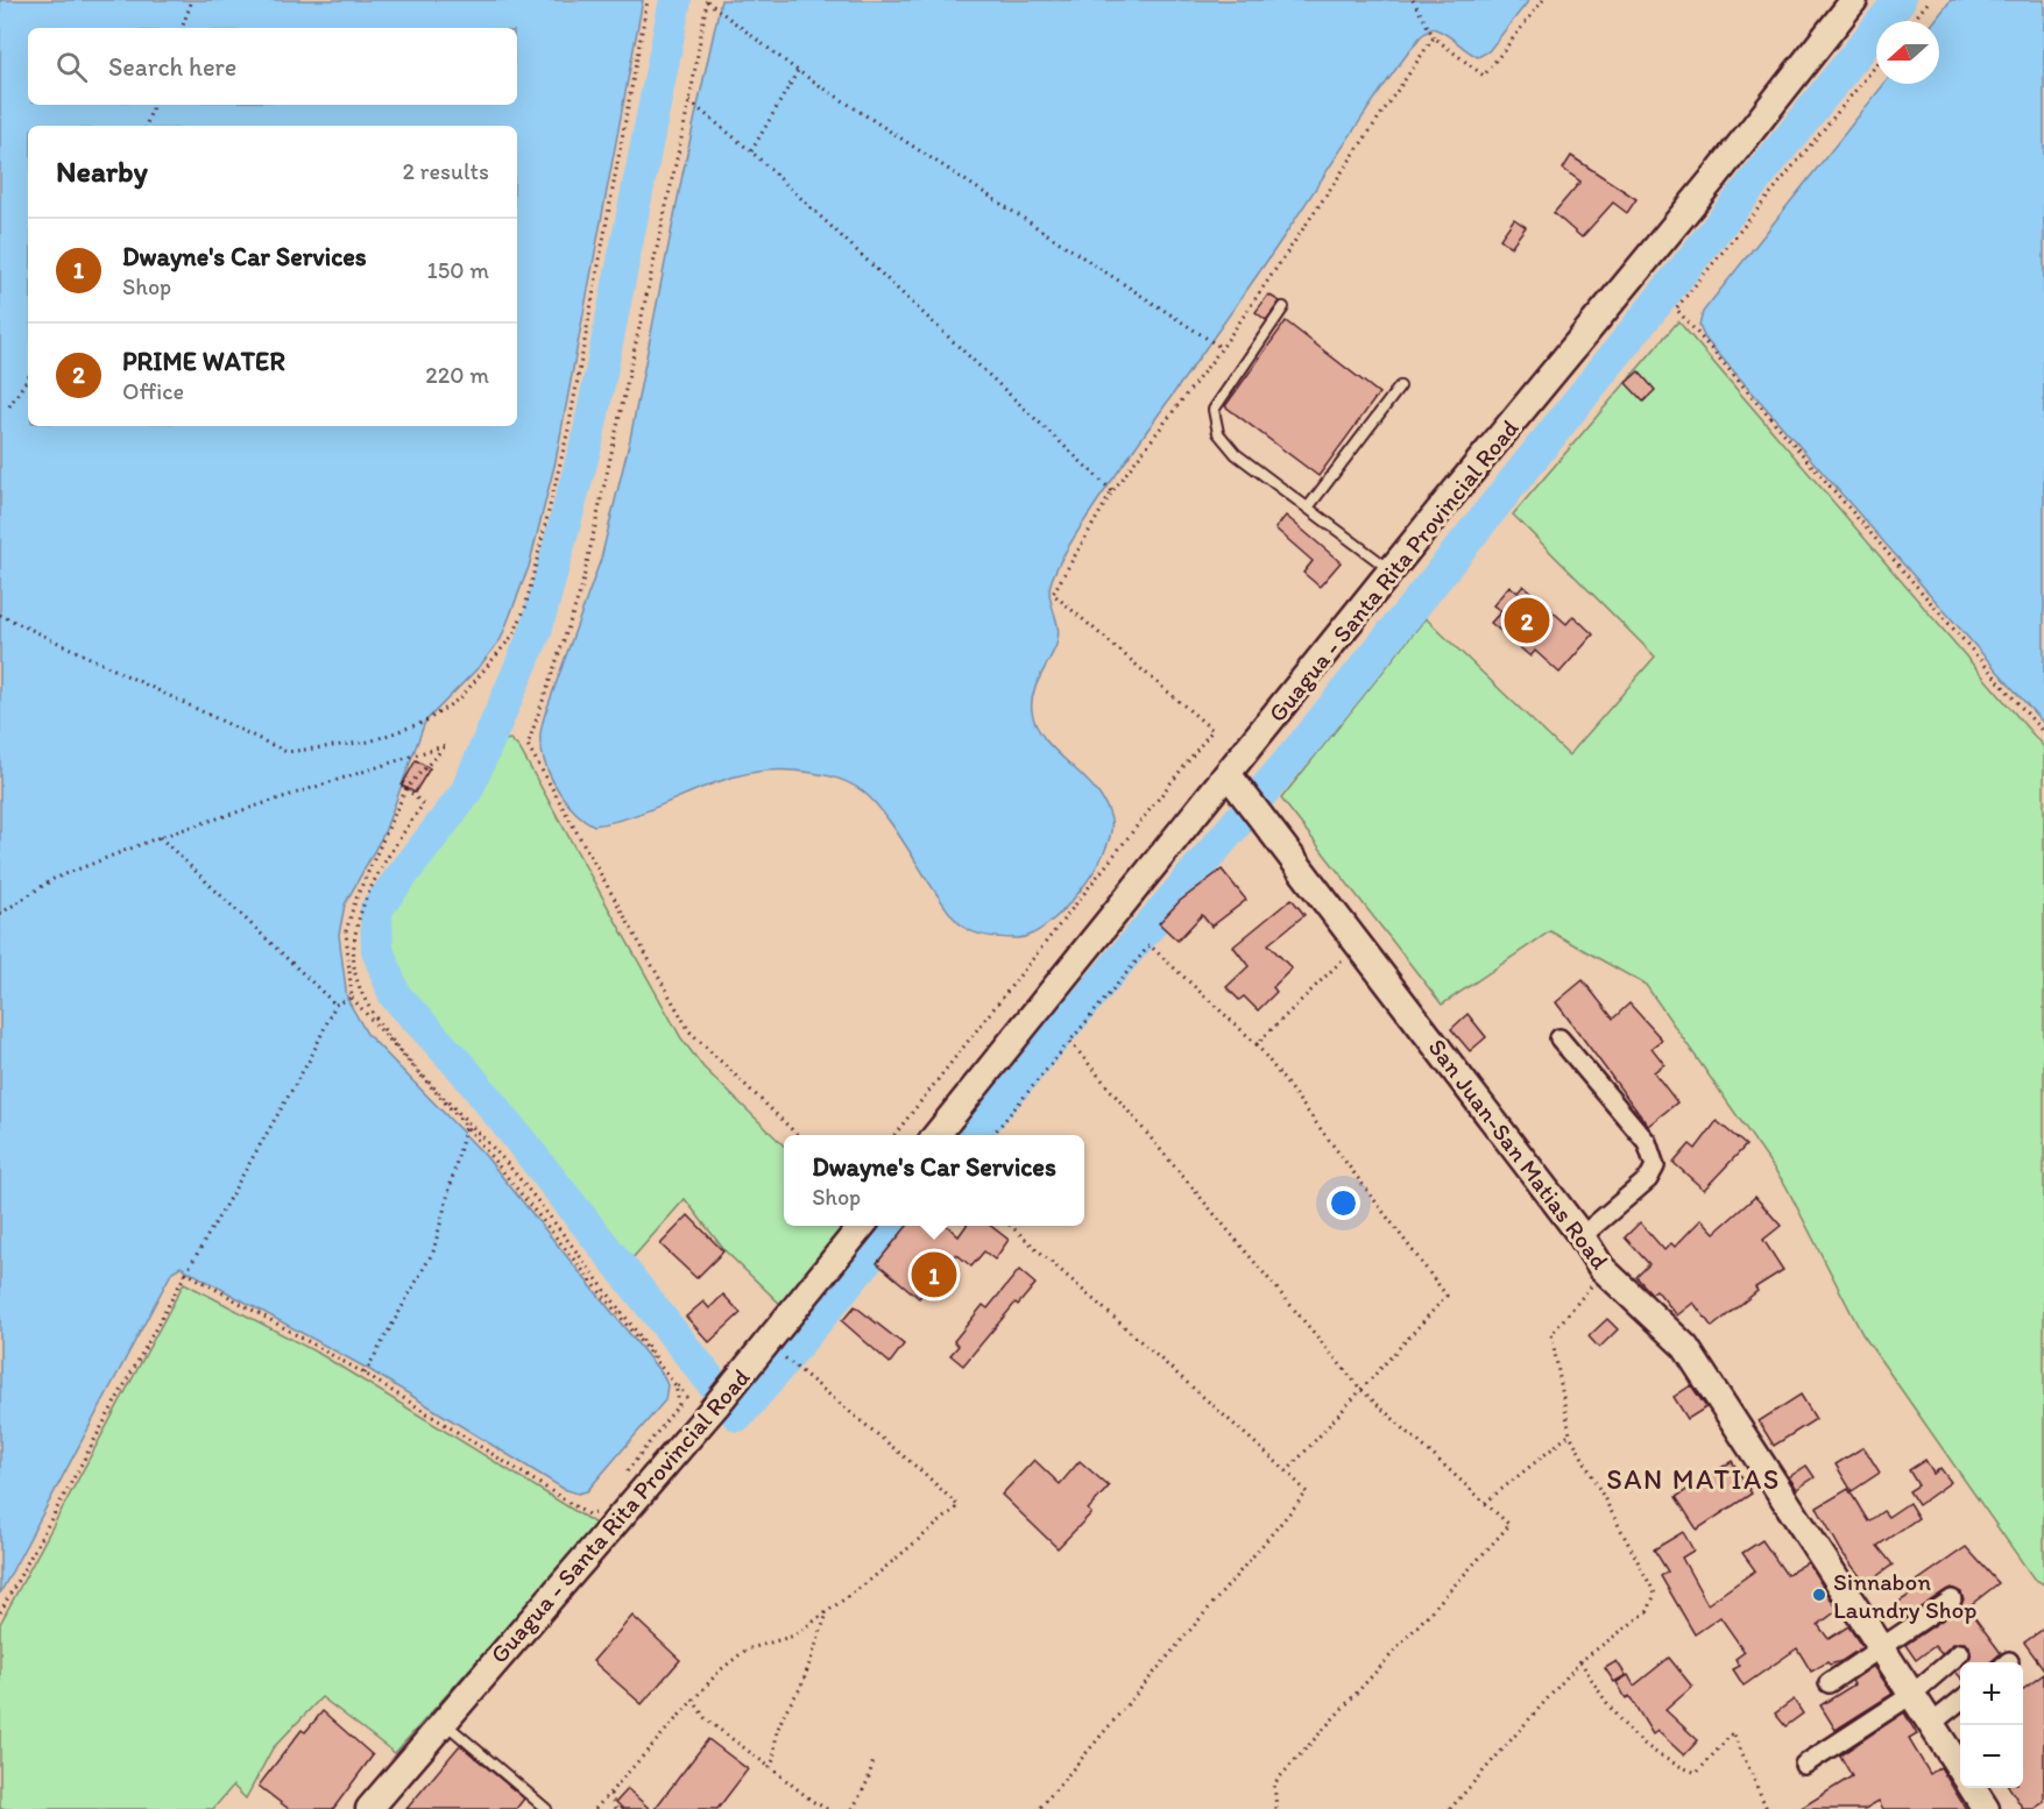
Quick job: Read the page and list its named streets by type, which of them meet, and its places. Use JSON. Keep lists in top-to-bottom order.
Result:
{
  "streets": {
    "main road": ["Guagua - Santa Rita Provincial Road", "San Juan-San Matias Road"]
  },
  "crossings": [
    ["Guagua - Santa Rita Provincial Road", "San Juan-San Matias Road"]
  ],
  "districts": ["SAN MATIAS"],
  "places": ["Sinnabon Laundry Shop"],
  "north": "left",
  "page": {
    "search": "Search here",
    "heading": ["Nearby", "2 results"],
    "list": [
      {
        "mark": "1",
        "name": "Dwayne's Car Services",
        "note": "Shop",
        "value": "150 m"
      },
      {
        "mark": "2",
        "name": "PRIME WATER",
        "note": "Office",
        "value": "220 m"
      }
    ],
    "pins": ["2", "1"],
    "popup": ["Dwayne's Car Services", "Shop"],
    "map_buttons": ["+", "−"]
  }
}
